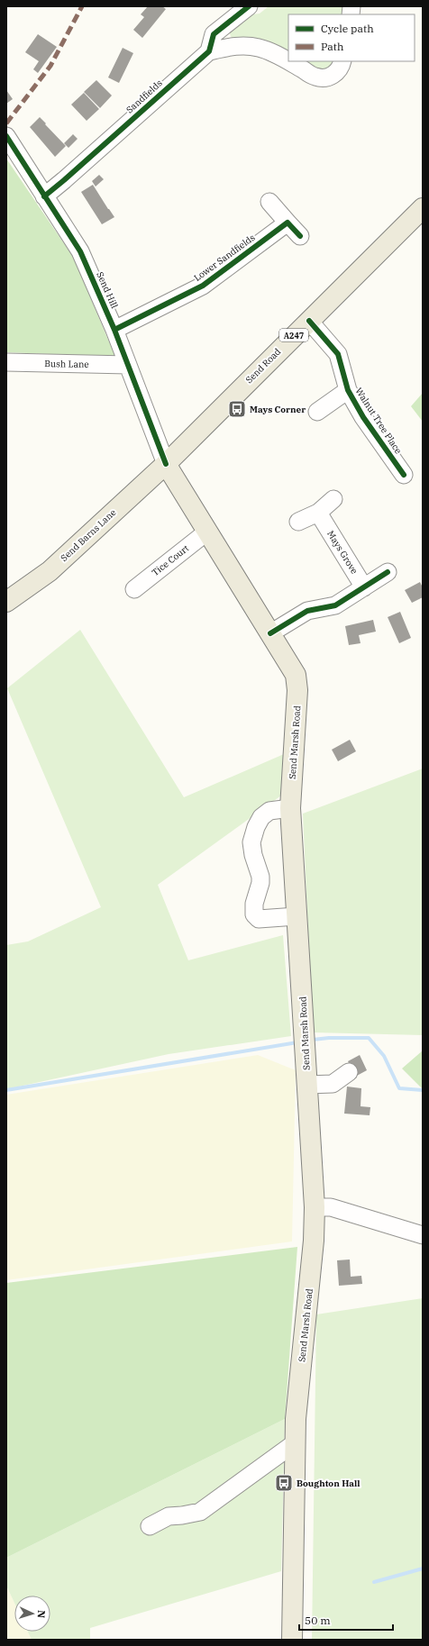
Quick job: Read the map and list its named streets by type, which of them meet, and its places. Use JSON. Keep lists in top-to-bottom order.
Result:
{
  "streets": {
    "main road": [
      "A247",
      "Send Road",
      "Send Barns Lane",
      "Send Marsh Road"
    ],
    "street": [
      "Sandfields",
      "Lower Sandfields",
      "Send Hill",
      "Bush Lane",
      "Walnut Tree Place",
      "Mays Grove",
      "Tice Court"
    ]
  },
  "crossings": [
    ["Sandfields", "Send Hill"],
    ["Lower Sandfields", "Send Hill"],
    ["Send Hill", "Bush Lane"],
    ["Send Hill", "Send Road"],
    ["Send Hill", "Send Barns Lane"],
    ["Send Hill", "Send Marsh Road"],
    ["Send Road", "Walnut Tree Place"],
    ["Send Road", "Send Barns Lane"],
    ["Send Road", "Send Marsh Road"],
    ["Send Barns Lane", "Send Marsh Road"],
    ["Tice Court", "Send Marsh Road"]
  ],
  "places": {
    "bus stop": ["Mays Corner", "Boughton Hall"]
  },
  "legend": ["Cycle path", "Path"],
  "scale_bar": "50 m",
  "north": "right"
}
